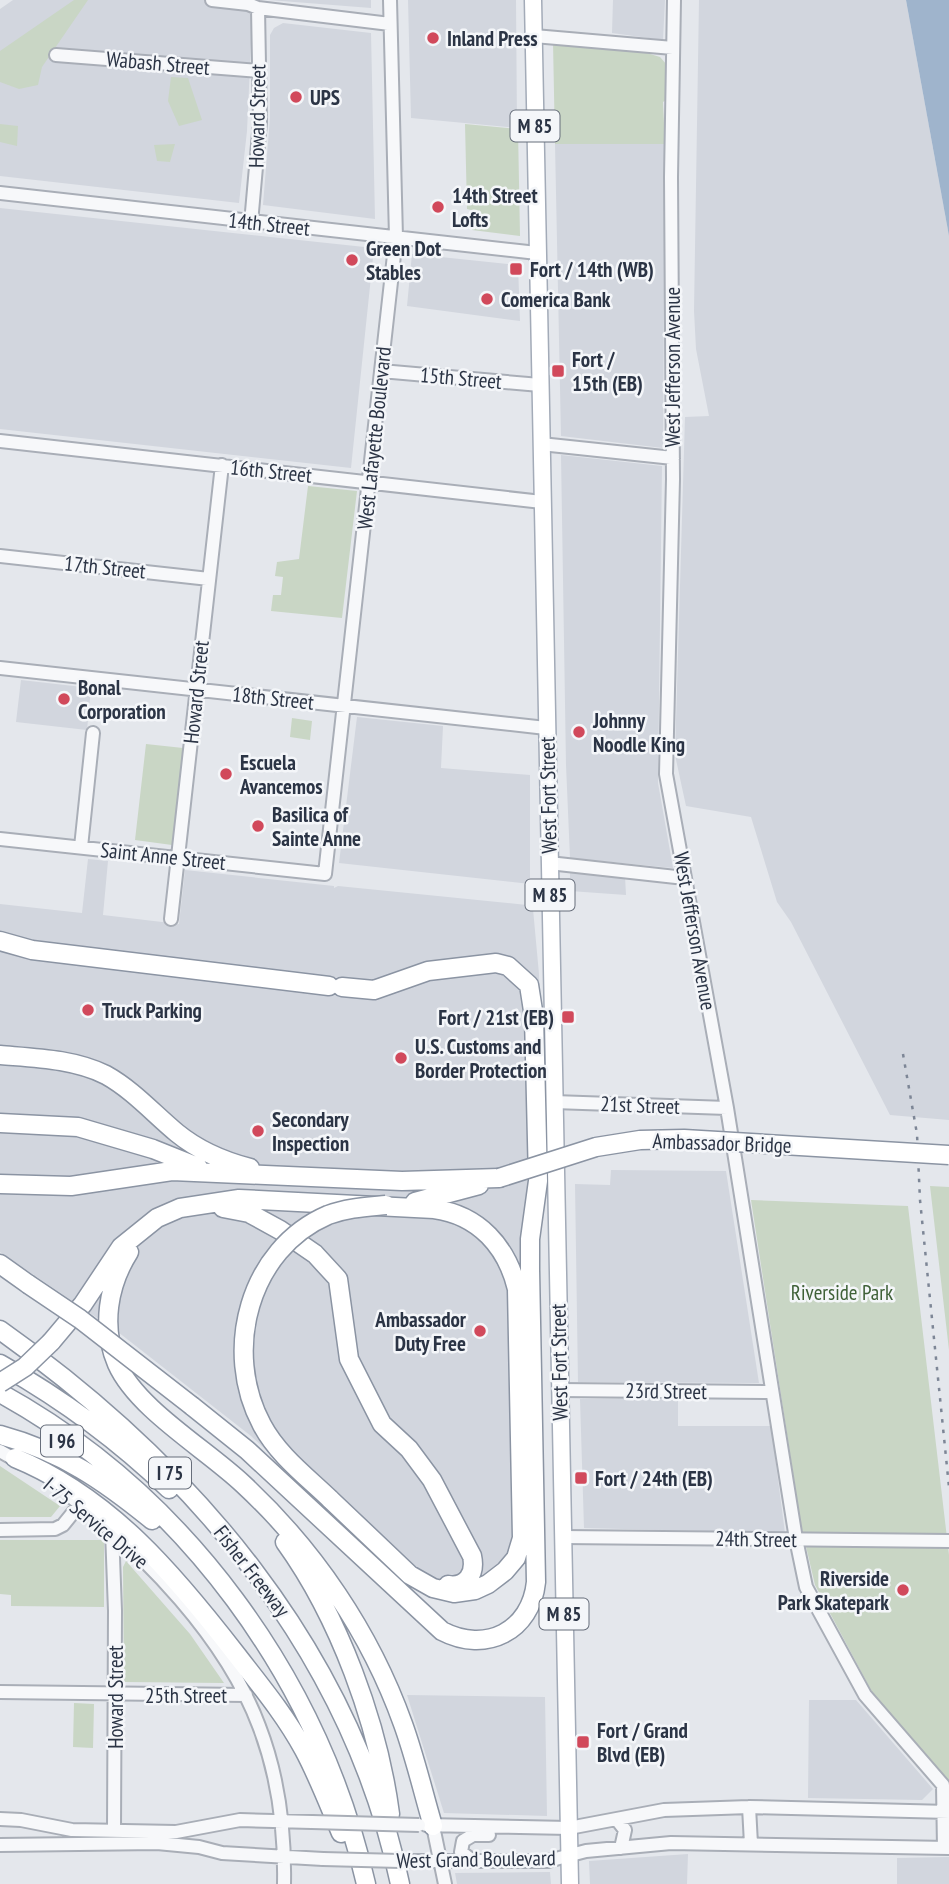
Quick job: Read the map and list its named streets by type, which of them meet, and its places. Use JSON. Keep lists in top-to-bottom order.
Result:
{
  "streets": {
    "highway": [
      "Ambassador Bridge",
      "I 96",
      "I 75",
      "Fisher Freeway"
    ],
    "main road": ["M 85", "West Fort Street"],
    "street": [
      "Wabash Street",
      "Howard Street",
      "14th Street",
      "West Jefferson Avenue",
      "15th Street",
      "West Lafayette Boulevard",
      "16th Street",
      "17th Street",
      "18th Street",
      "Saint Anne Street",
      "21st Street",
      "23rd Street",
      "I-75 Service Drive",
      "24th Street",
      "25th Street",
      "West Grand Boulevard"
    ]
  },
  "crossings": [
    ["Wabash Street", "Howard Street"],
    ["Howard Street", "14th Street"],
    ["Howard Street", "16th Street"],
    ["Howard Street", "17th Street"],
    ["Howard Street", "18th Street"],
    ["Howard Street", "Saint Anne Street"],
    ["Howard Street", "I-75 Service Drive"],
    ["Howard Street", "25th Street"],
    ["Howard Street", "West Grand Boulevard"],
    ["14th Street", "West Lafayette Boulevard"],
    ["14th Street", "West Fort Street"],
    ["West Jefferson Avenue", "21st Street"],
    ["West Jefferson Avenue", "23rd Street"],
    ["West Jefferson Avenue", "24th Street"],
    ["West Jefferson Avenue", "West Grand Boulevard"],
    ["15th Street", "West Lafayette Boulevard"],
    ["15th Street", "West Fort Street"],
    ["West Lafayette Boulevard", "16th Street"],
    ["West Lafayette Boulevard", "18th Street"],
    ["West Lafayette Boulevard", "Saint Anne Street"],
    ["16th Street", "West Fort Street"],
    ["18th Street", "West Fort Street"],
    ["West Fort Street", "21st Street"],
    ["West Fort Street", "23rd Street"],
    ["West Fort Street", "24th Street"],
    ["West Fort Street", "West Grand Boulevard"],
    ["I 96", "Fisher Freeway"],
    ["I-75 Service Drive", "25th Street"]
  ],
  "parks": ["Riverside Park"],
  "places": {
    "other": [
      "Inland Press",
      "UPS",
      "14th Street Lofts",
      "Green Dot Stables",
      "Comerica Bank",
      "Bonal Corporation",
      "Johnny Noodle King",
      "Escuela Avancemos",
      "Basilica of Sainte Anne",
      "Truck Parking",
      "U.S. Customs and Border Protection",
      "Secondary Inspection",
      "Ambassador Duty Free",
      "Riverside Park Skatepark"
    ],
    "transit": [
      "Fort / 14th (WB)",
      "Fort / 15th (EB)",
      "Fort / 21st (EB)",
      "Fort / 24th (EB)",
      "Fort / Grand Blvd (EB)"
    ]
  }
}
